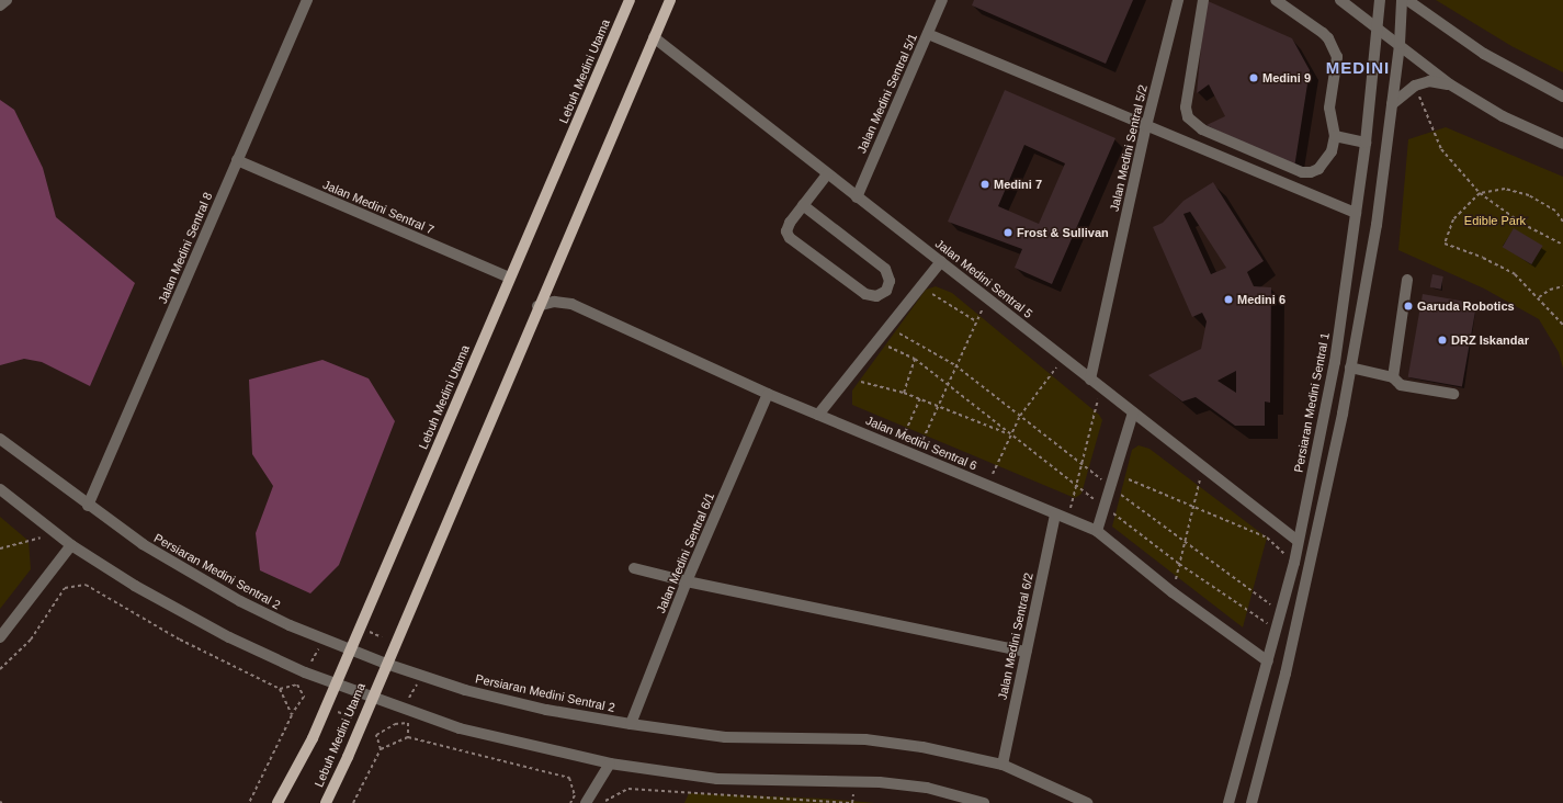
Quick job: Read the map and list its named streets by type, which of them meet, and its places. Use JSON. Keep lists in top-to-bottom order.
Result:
{
  "streets": {
    "main road": ["Lebuh Medini Utama"],
    "street": [
      "Jalan Medini Sentral 5/1",
      "Jalan Medini Sentral 5/2",
      "Jalan Medini Sentral 7",
      "Jalan Medini Sentral 8",
      "Jalan Medini Sentral 5",
      "Persiaran Medini Sentral 1",
      "Jalan Medini Sentral 6",
      "Jalan Medini Sentral 6/1",
      "Persiaran Medini Sentral 2",
      "Jalan Medini Sentral 6/2"
    ]
  },
  "crossings": [
    ["Lebuh Medini Utama", "Jalan Medini Sentral 7"],
    ["Lebuh Medini Utama", "Jalan Medini Sentral 5"],
    ["Lebuh Medini Utama", "Jalan Medini Sentral 6"],
    ["Lebuh Medini Utama", "Persiaran Medini Sentral 2"],
    ["Jalan Medini Sentral 5/1", "Jalan Medini Sentral 5"],
    ["Jalan Medini Sentral 5/2", "Jalan Medini Sentral 5"],
    ["Jalan Medini Sentral 7", "Jalan Medini Sentral 8"],
    ["Jalan Medini Sentral 8", "Persiaran Medini Sentral 2"],
    ["Jalan Medini Sentral 5", "Persiaran Medini Sentral 1"],
    ["Persiaran Medini Sentral 1", "Jalan Medini Sentral 6"],
    ["Jalan Medini Sentral 6", "Jalan Medini Sentral 6/1"],
    ["Jalan Medini Sentral 6", "Jalan Medini Sentral 6/2"],
    ["Jalan Medini Sentral 6/1", "Persiaran Medini Sentral 2"],
    ["Persiaran Medini Sentral 2", "Jalan Medini Sentral 6/2"]
  ],
  "districts": ["MEDINI"],
  "parks": ["Edible Park"],
  "places": [
    "Medini 9",
    "Medini 7",
    "Frost & Sullivan",
    "Medini 6",
    "Garuda Robotics",
    "DRZ Iskandar"
  ]
}
